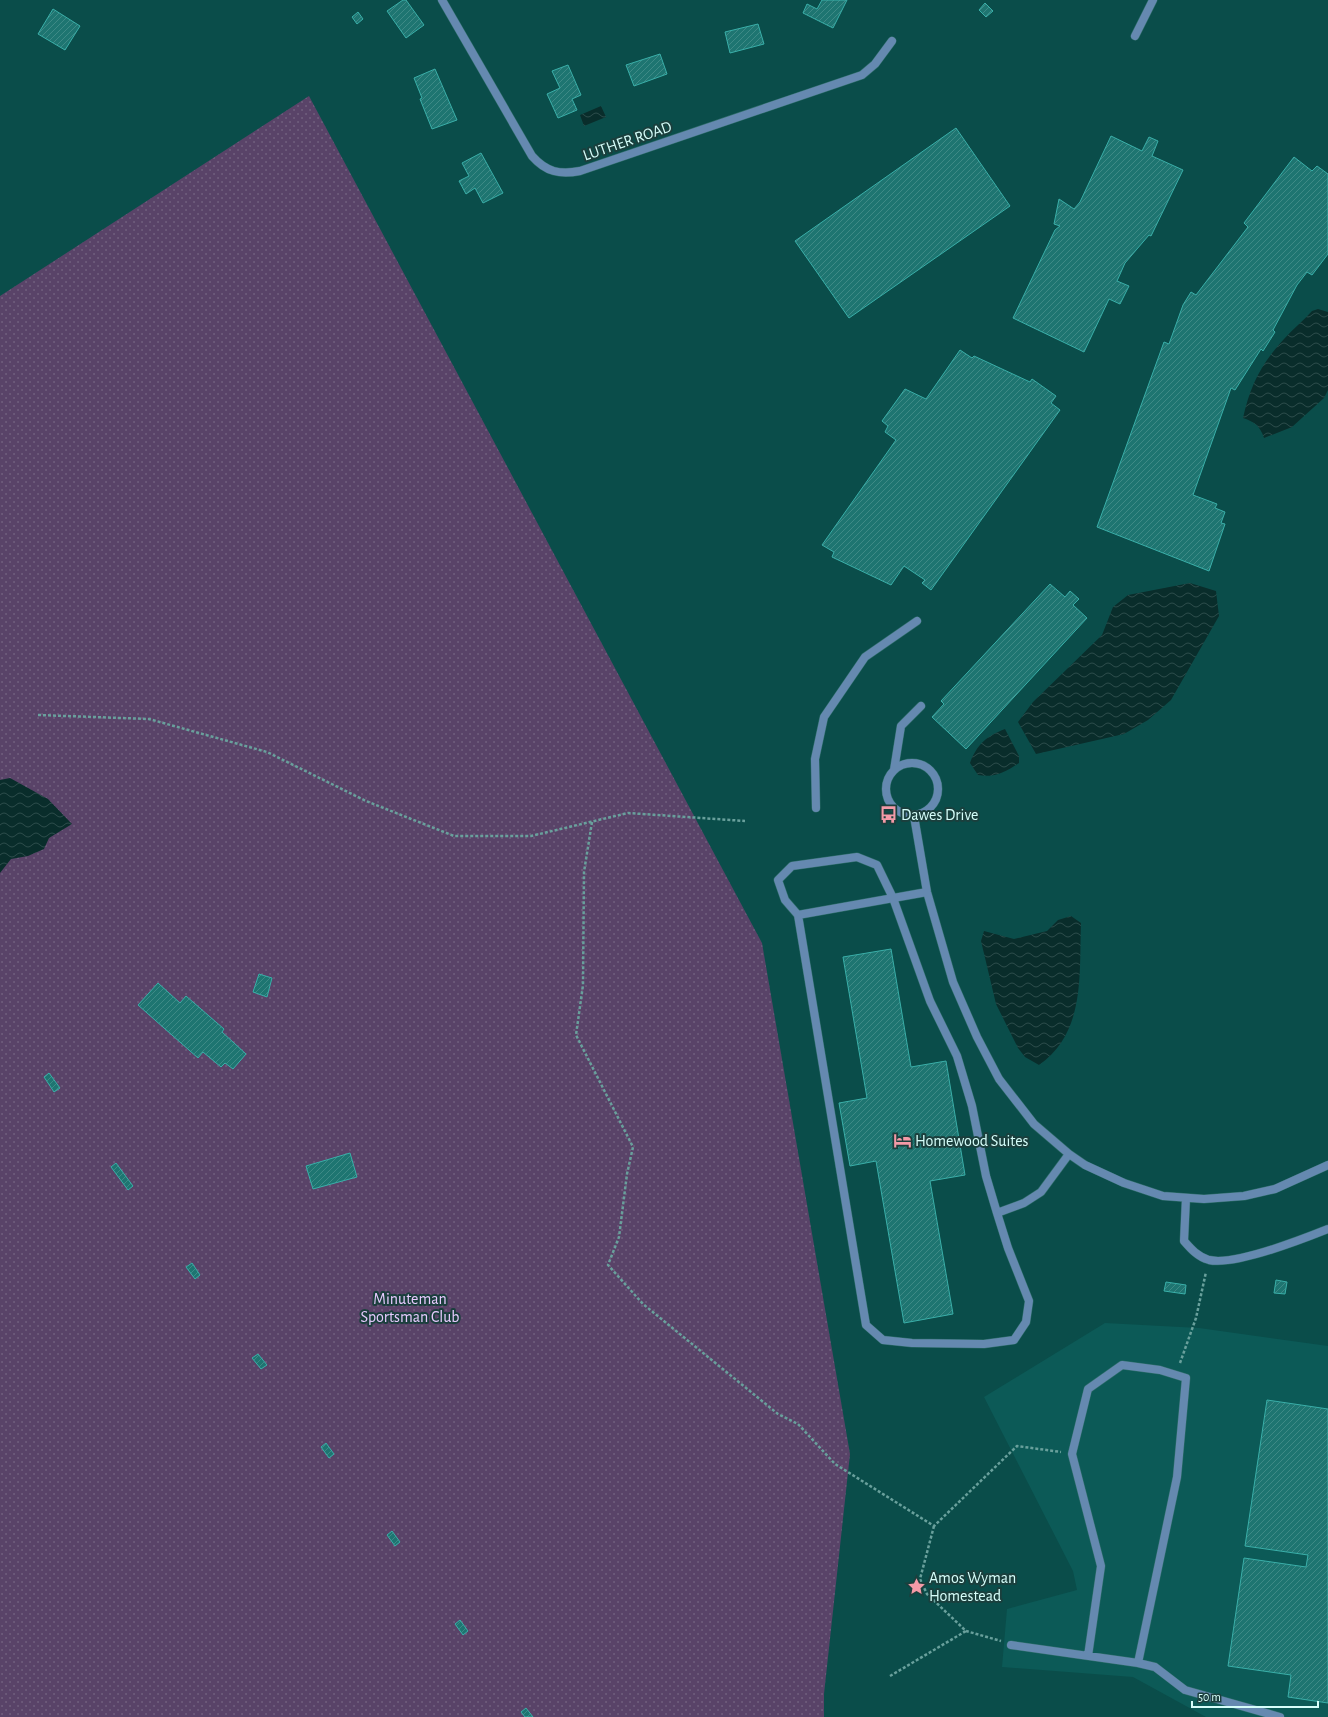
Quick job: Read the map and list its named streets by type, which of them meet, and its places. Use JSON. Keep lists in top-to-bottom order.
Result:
{
  "streets": {
    "street": ["LUTHER ROAD"]
  },
  "parks": ["Minuteman Sportsman Club"],
  "places": {
    "bus stop": ["Dawes Drive"],
    "hotel": ["Homewood Suites"],
    "place": ["Amos Wyman Homestead"]
  },
  "scale_bar": "50 m"
}
